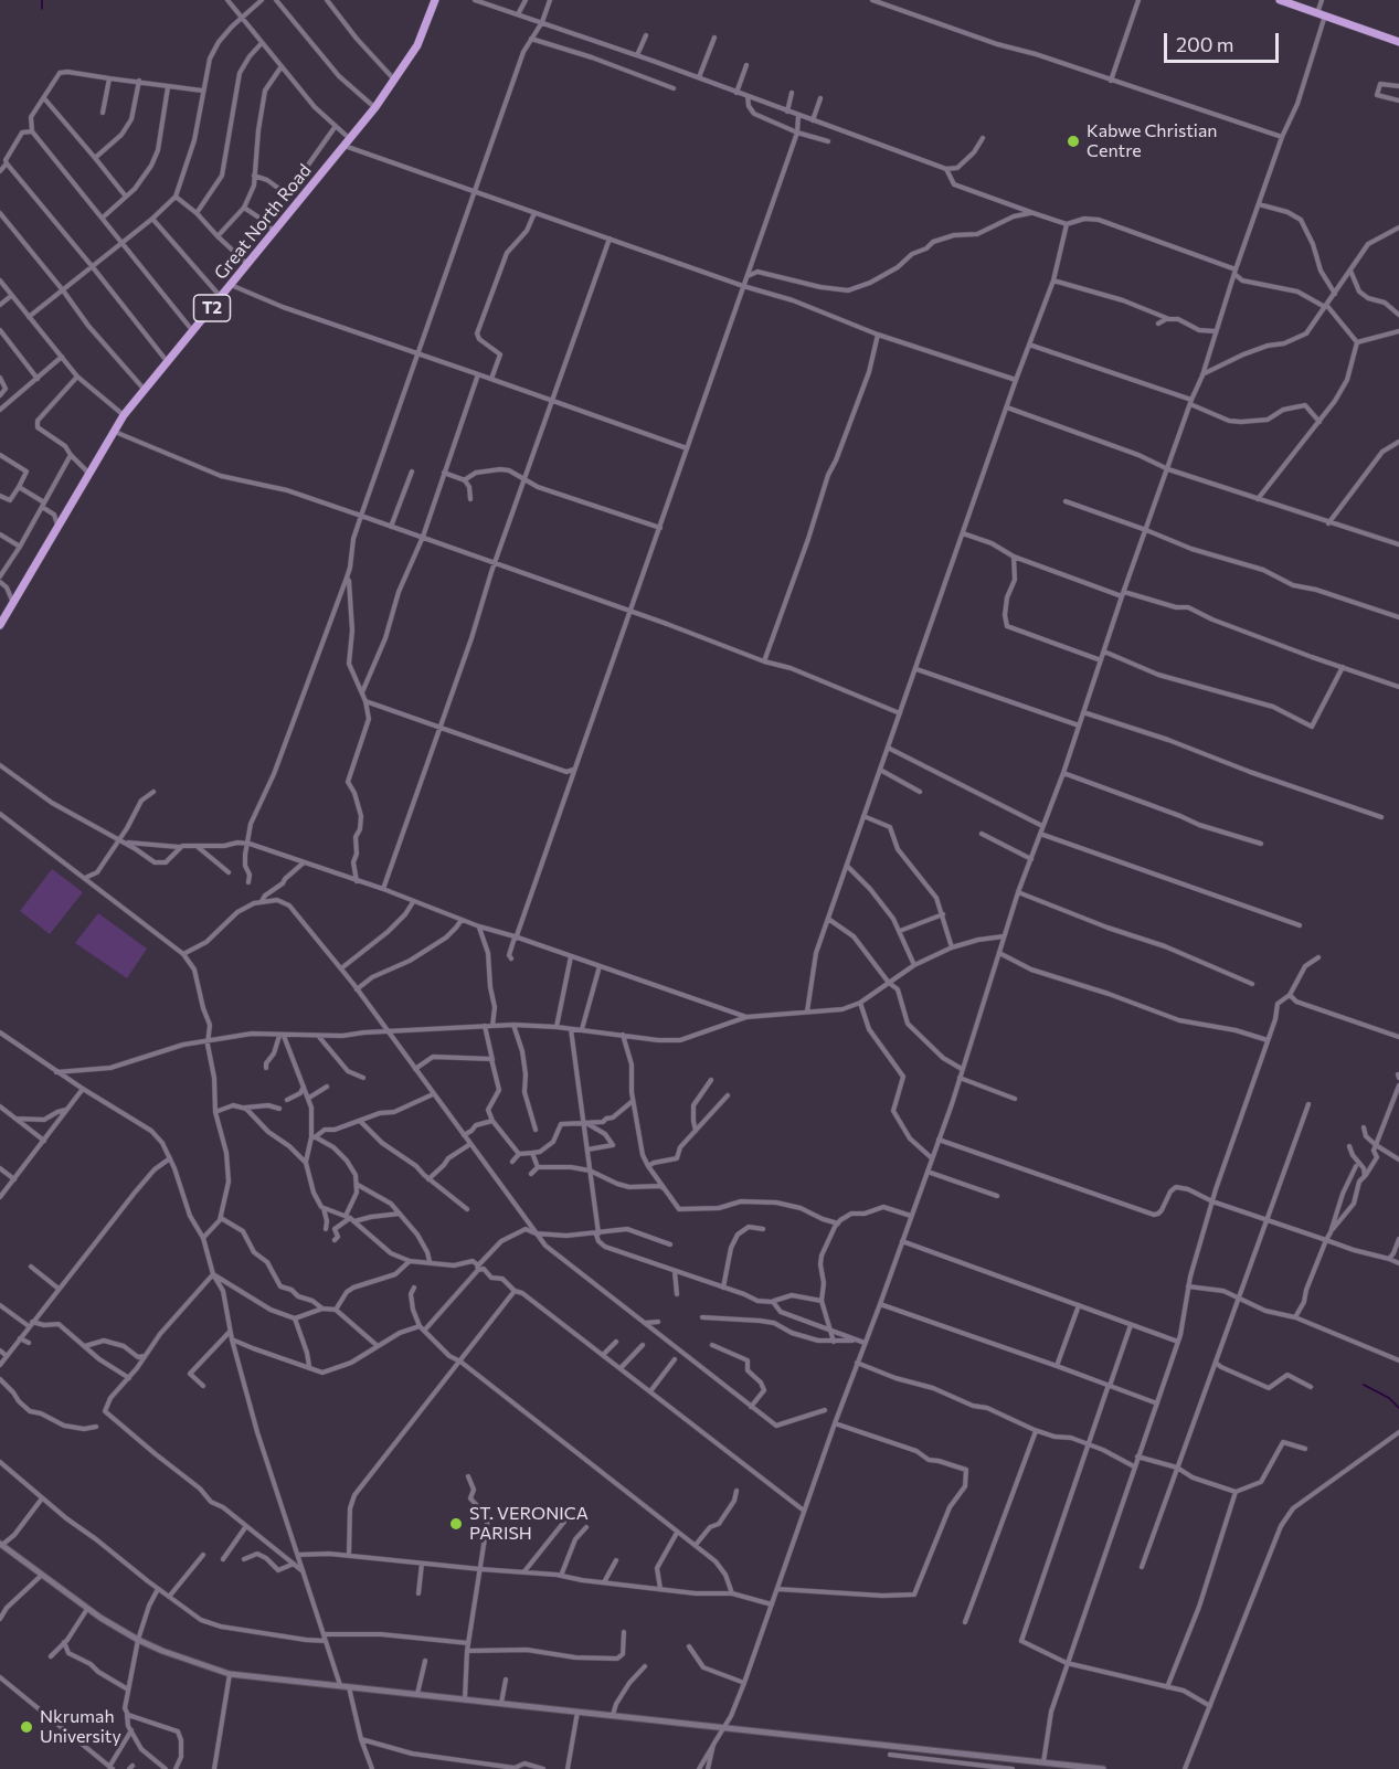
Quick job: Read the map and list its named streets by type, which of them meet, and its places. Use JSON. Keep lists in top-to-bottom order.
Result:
{
  "streets": {
    "highway": ["Great North Road", "T2"]
  },
  "places": ["Kabwe Christian Centre", "ST. VERONICA PARISH", "Nkrumah University"],
  "scale_bar": "200 m"
}
